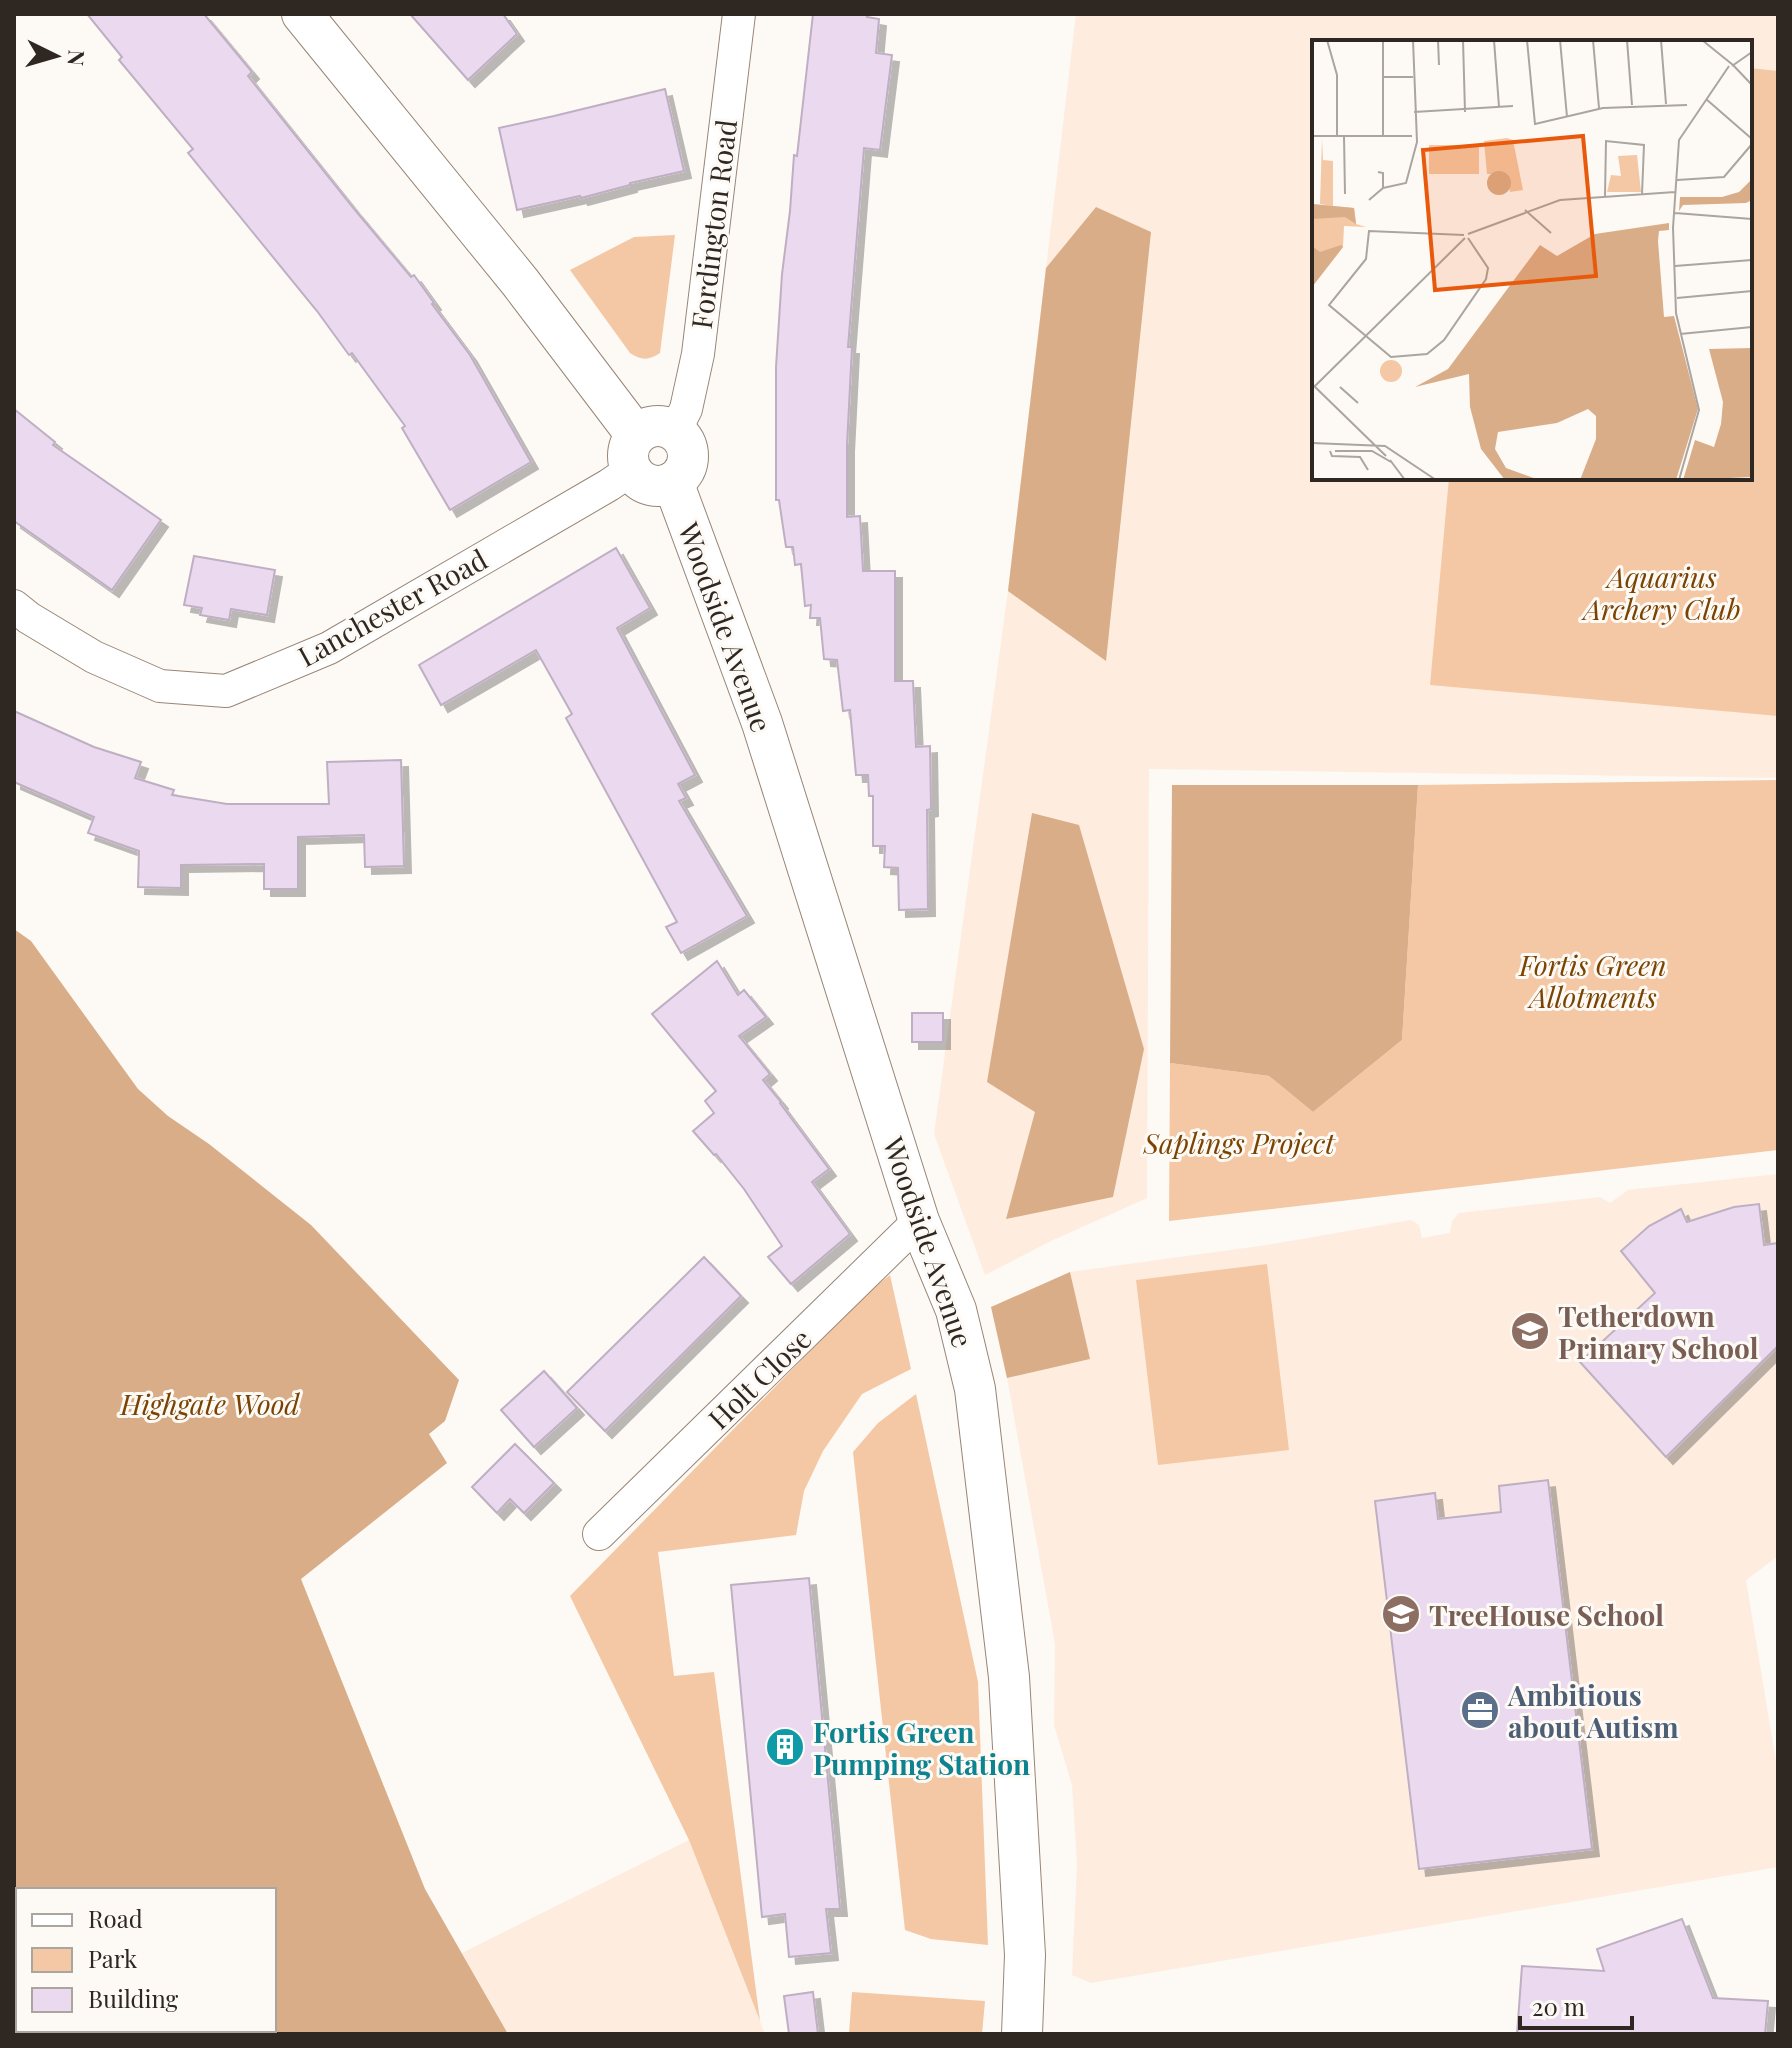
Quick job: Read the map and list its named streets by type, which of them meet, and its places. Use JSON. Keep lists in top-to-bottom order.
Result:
{
  "streets": {
    "street": [
      "Fordington Road",
      "Lanchester Road",
      "Woodside Avenue",
      "Holt Close"
    ]
  },
  "crossings": [
    ["Fordington Road", "Lanchester Road"],
    ["Fordington Road", "Woodside Avenue"],
    ["Lanchester Road", "Woodside Avenue"],
    ["Woodside Avenue", "Holt Close"]
  ],
  "parks": [
    "Aquarius Archery Club",
    "Fortis Green Allotments",
    "Saplings Project",
    "Highgate Wood"
  ],
  "places": {
    "school or university": ["Tetherdown Primary School", "TreeHouse School"],
    "office": ["Ambitious about Autism"],
    "building": ["Fortis Green Pumping Station"]
  },
  "legend": ["Road", "Park", "Building"],
  "scale_bar": "20 m",
  "north": "right"
}
